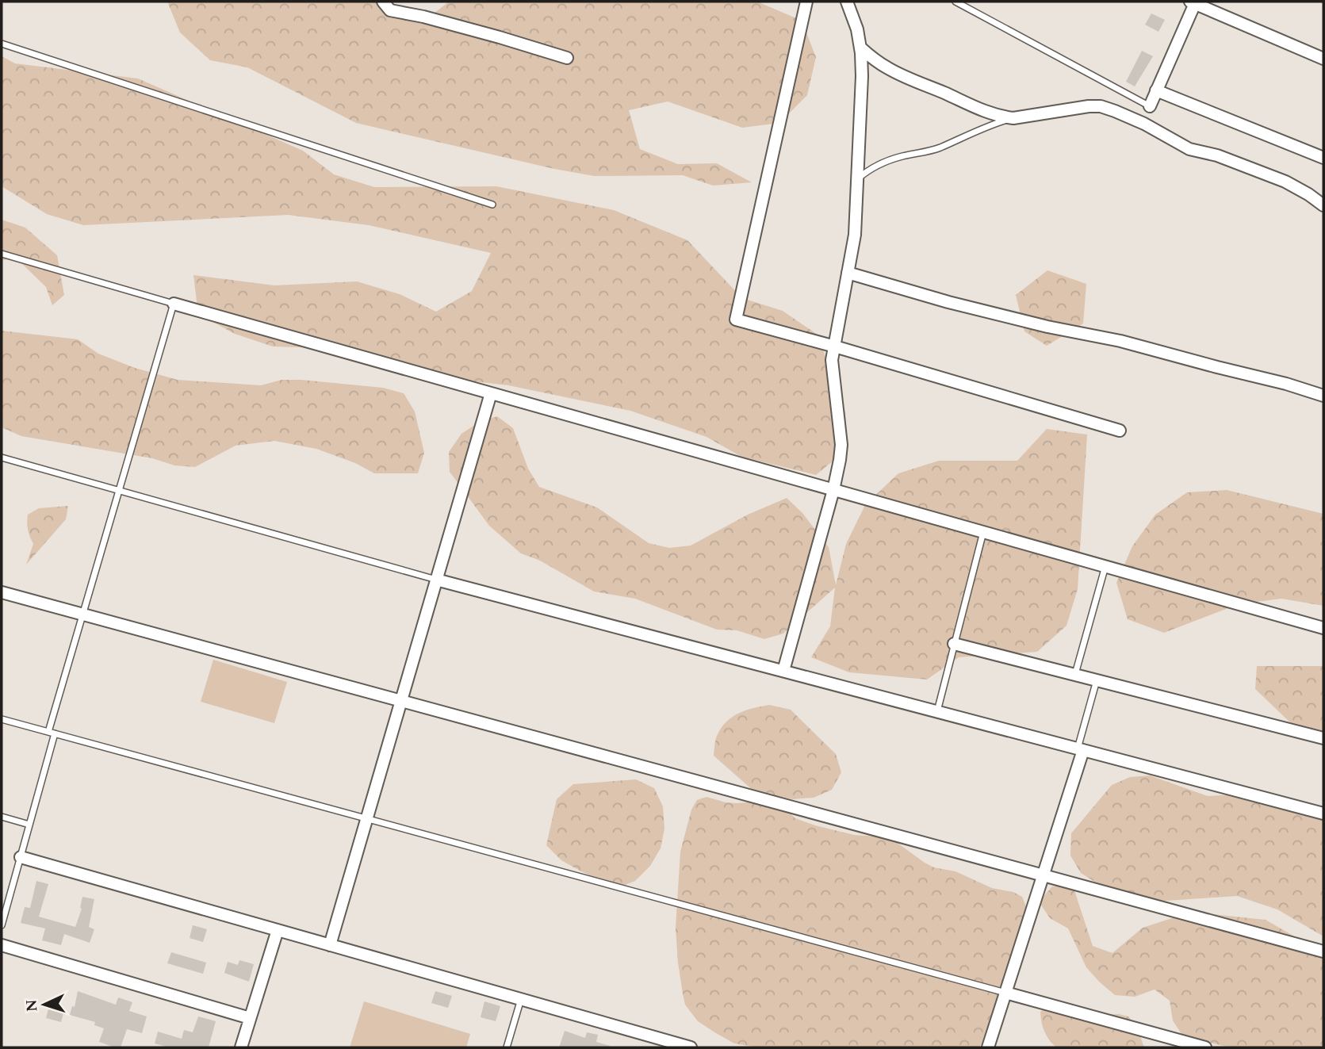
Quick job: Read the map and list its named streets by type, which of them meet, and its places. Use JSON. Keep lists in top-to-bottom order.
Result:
{
  "north": "left"
}
